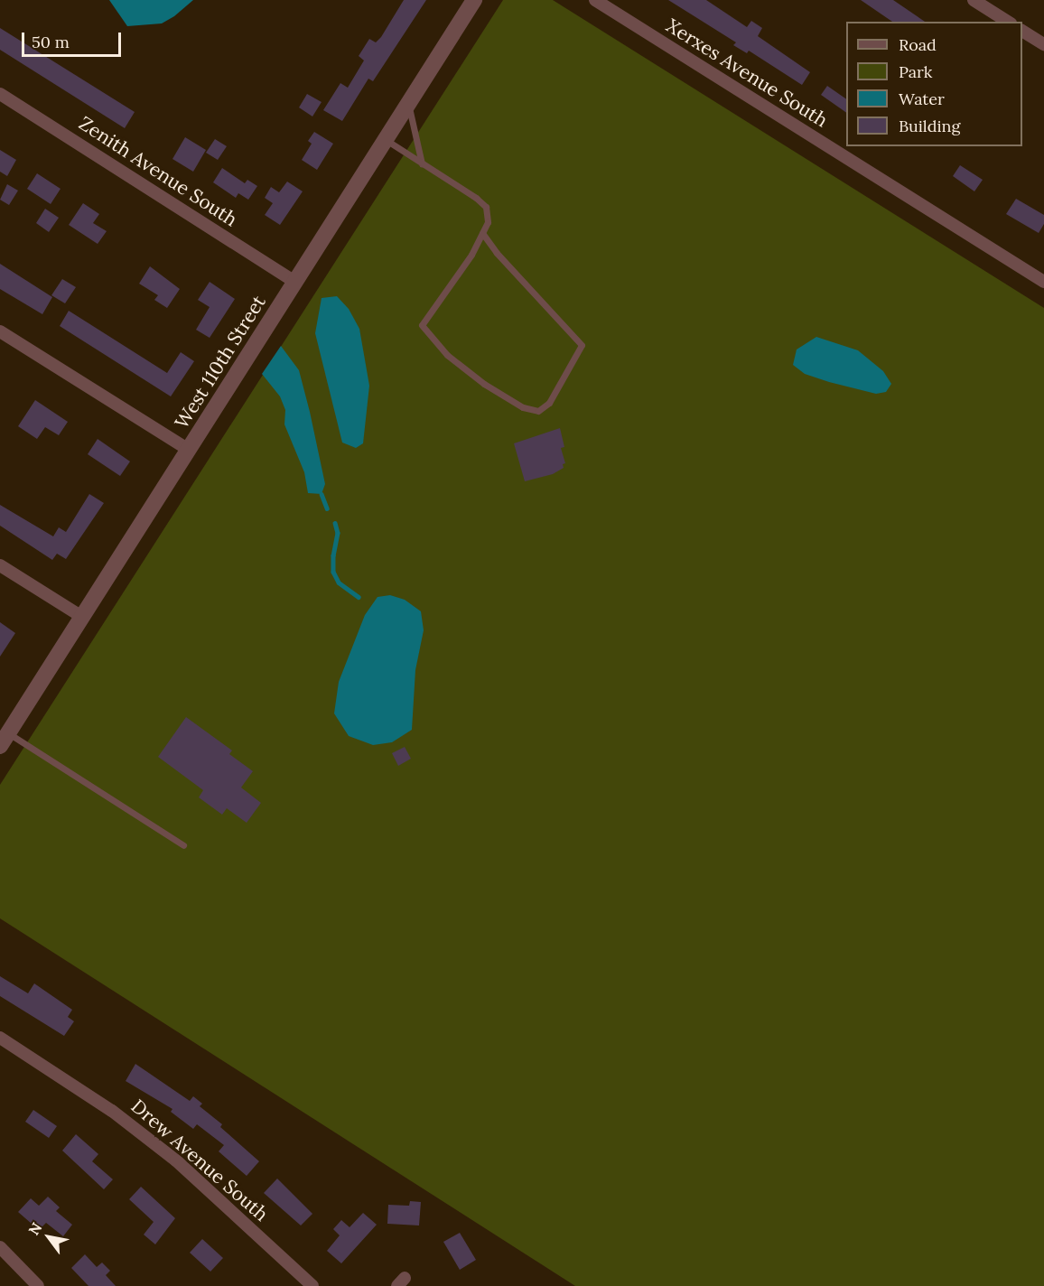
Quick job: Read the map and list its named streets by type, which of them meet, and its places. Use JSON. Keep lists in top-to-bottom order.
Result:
{
  "streets": {
    "street": [
      "Xerxes Avenue South",
      "Zenith Avenue South",
      "West 110th Street",
      "Drew Avenue South"
    ]
  },
  "crossings": [
    ["Zenith Avenue South", "West 110th Street"]
  ],
  "legend": [
    "Road",
    "Park",
    "Water",
    "Building"
  ],
  "scale_bar": "50 m",
  "north": "top left"
}
